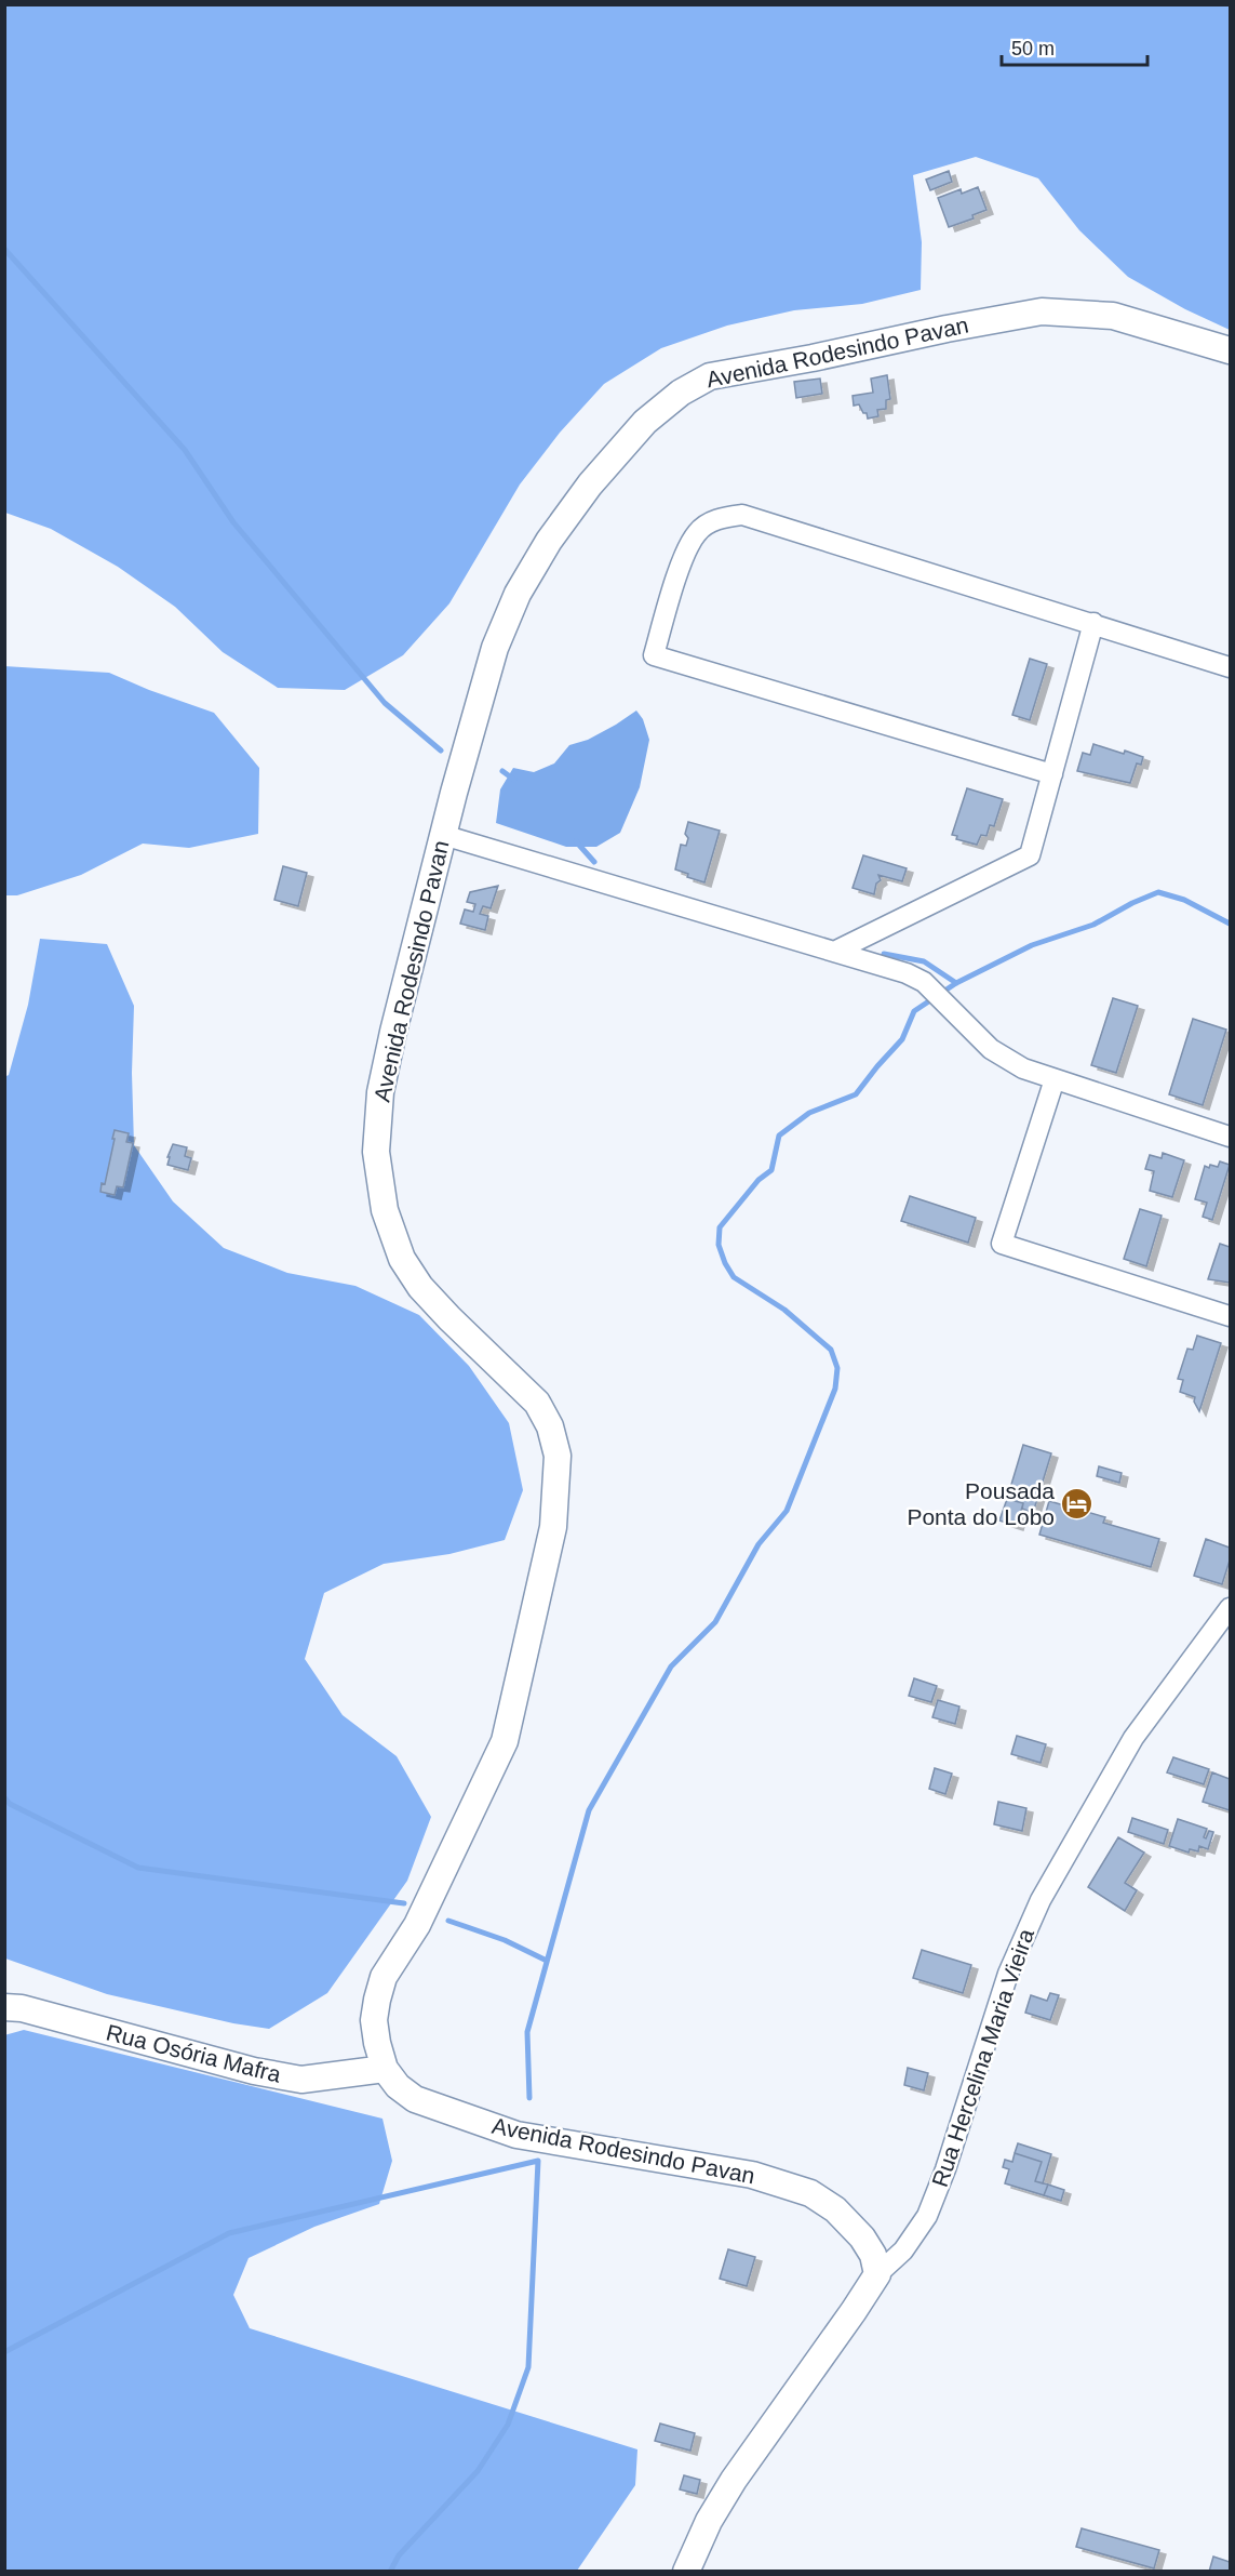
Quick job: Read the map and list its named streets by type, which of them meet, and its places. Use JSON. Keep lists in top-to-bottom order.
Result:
{
  "streets": {
    "main road": ["Avenida Rodesindo Pavan", "Rua Osória Mafra"],
    "street": ["Rua Hercelina Maria Vieira"]
  },
  "crossings": [
    ["Avenida Rodesindo Pavan", "Rua Osória Mafra"],
    ["Avenida Rodesindo Pavan", "Rua Hercelina Maria Vieira"]
  ],
  "places": {
    "hotel": ["Pousada Ponta do Lobo"]
  },
  "scale_bar": "50 m"
}
